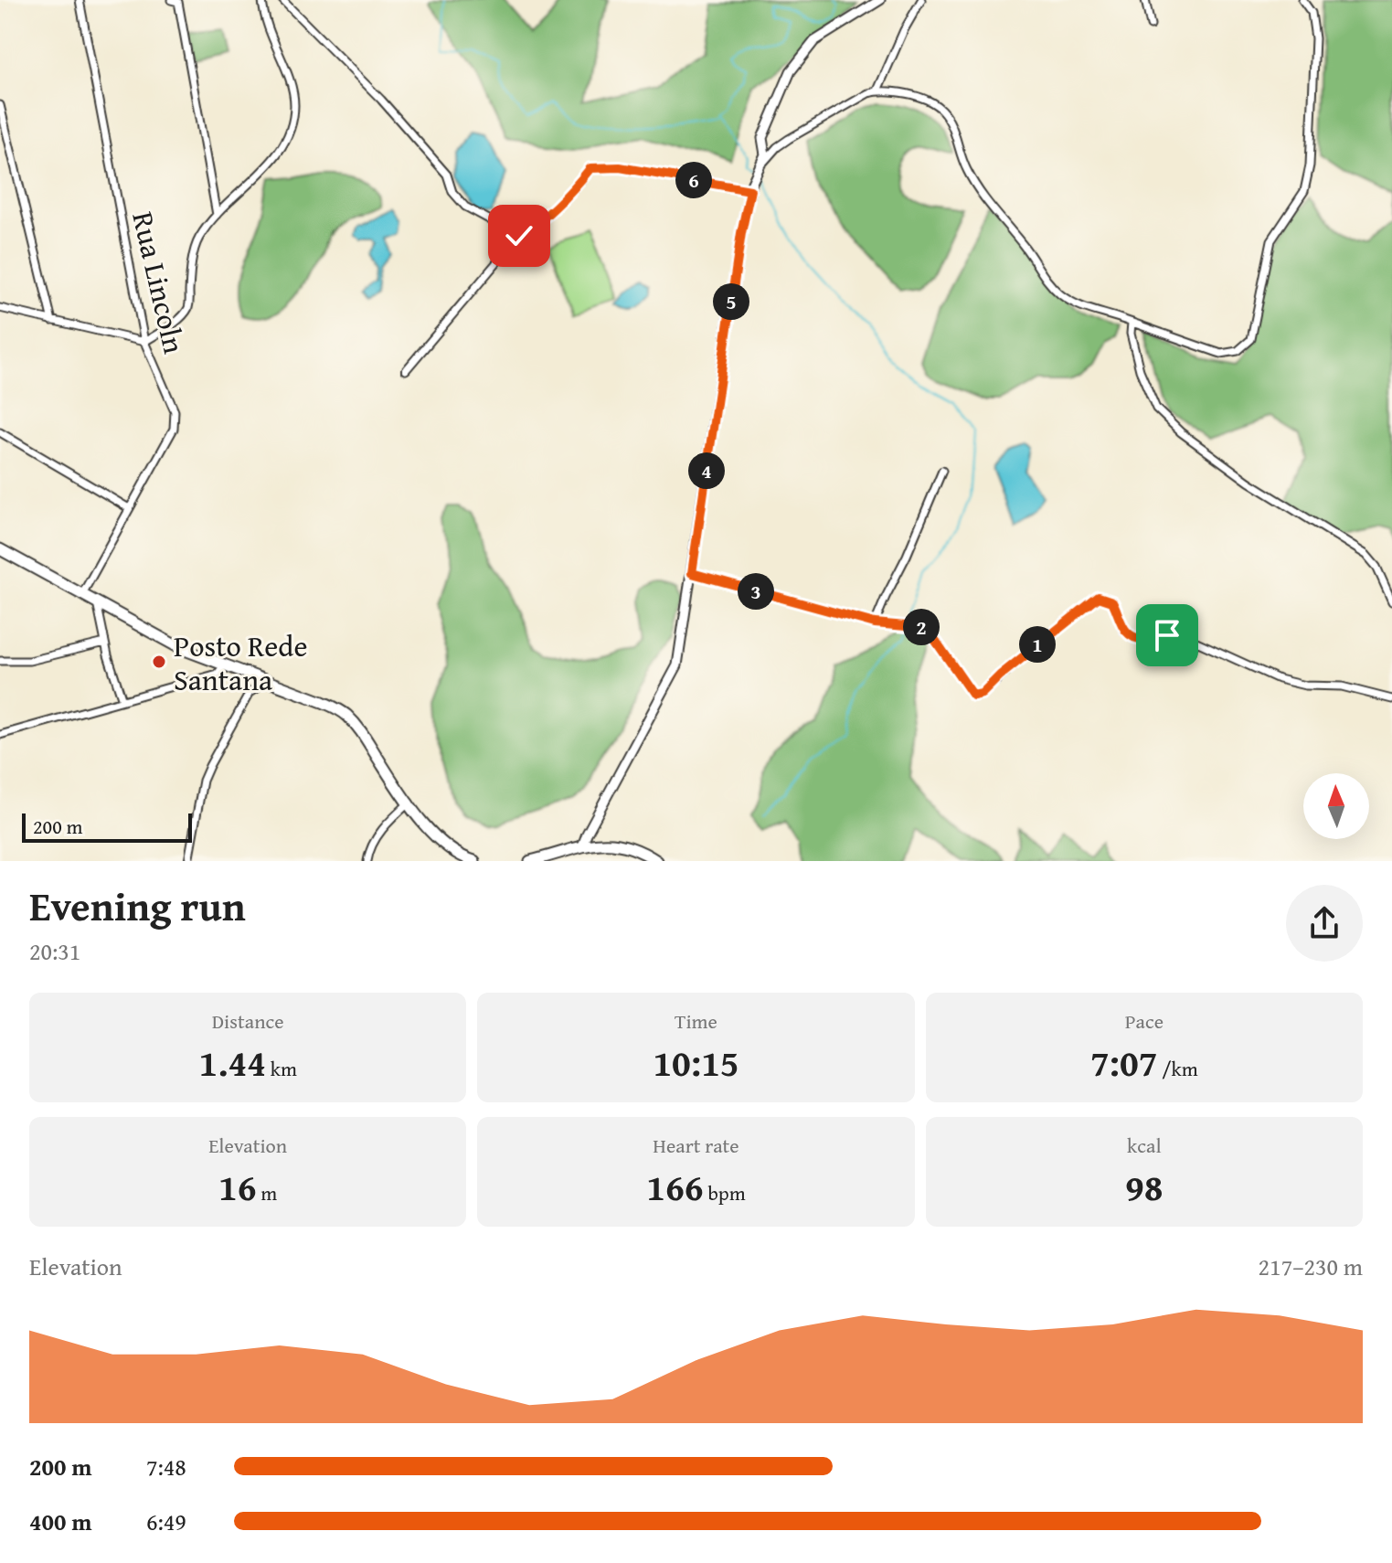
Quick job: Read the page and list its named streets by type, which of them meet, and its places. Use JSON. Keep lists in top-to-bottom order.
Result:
{
  "streets": {
    "street": ["Rua Lincoln"]
  },
  "places": ["Posto Rede Santana"],
  "scale_bar": "200 m",
  "north": "top",
  "page": {
    "pins": [
      "6",
      "5",
      "4",
      "3",
      "2",
      "1"
    ],
    "scale": "200 m",
    "heading": ["Evening run", "20:31"],
    "stats": [
      ["Distance", "1.44 km"],
      ["Time", "10:15"],
      ["Pace", "7:07 /km"],
      ["Elevation", "16 m"],
      ["Heart rate", "166 bpm"],
      ["kcal", "98"]
    ],
    "chart": ["Elevation", "217–230 m"],
    "list": [
      {
        "name": "200 m",
        "note": "7:48"
      },
      {
        "name": "400 m",
        "note": "6:49"
      }
    ]
  }
}
